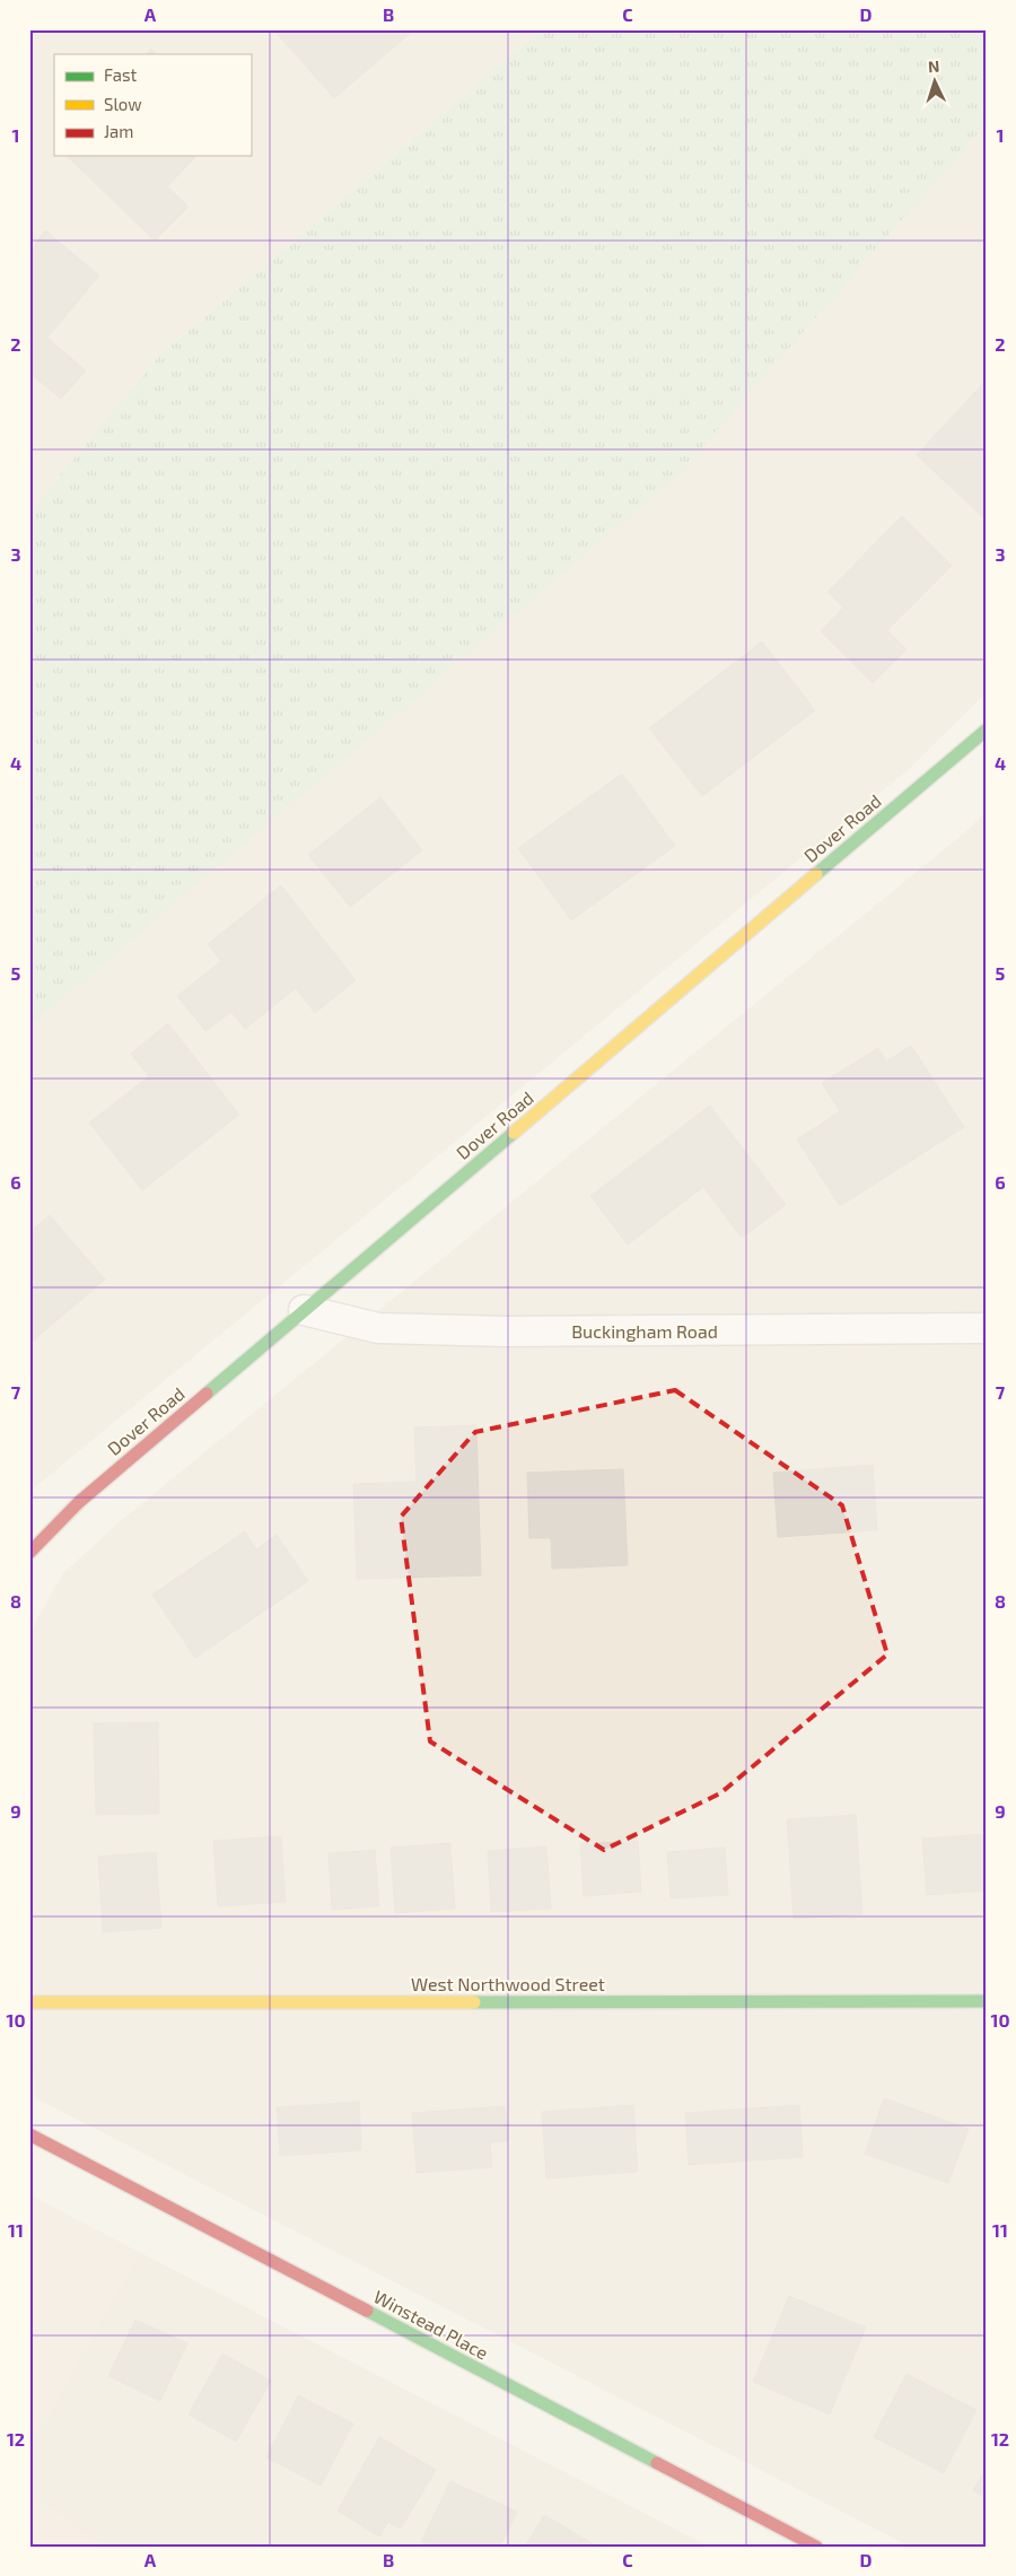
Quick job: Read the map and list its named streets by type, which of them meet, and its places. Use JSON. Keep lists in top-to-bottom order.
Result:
{
  "streets": {
    "street": [
      "Dover Road",
      "Buckingham Road",
      "West Northwood Street",
      "Winstead Place"
    ]
  },
  "crossings": [
    ["Dover Road", "Buckingham Road"]
  ],
  "legend": ["Fast", "Slow", "Jam"],
  "north": "top",
  "grid": {
    "columns": [
      "A",
      "B",
      "C",
      "D"
    ],
    "rows": [
      "1",
      "2",
      "3",
      "4",
      "5",
      "6",
      "7",
      "8",
      "9",
      "10",
      "11",
      "12"
    ]
  }
}
